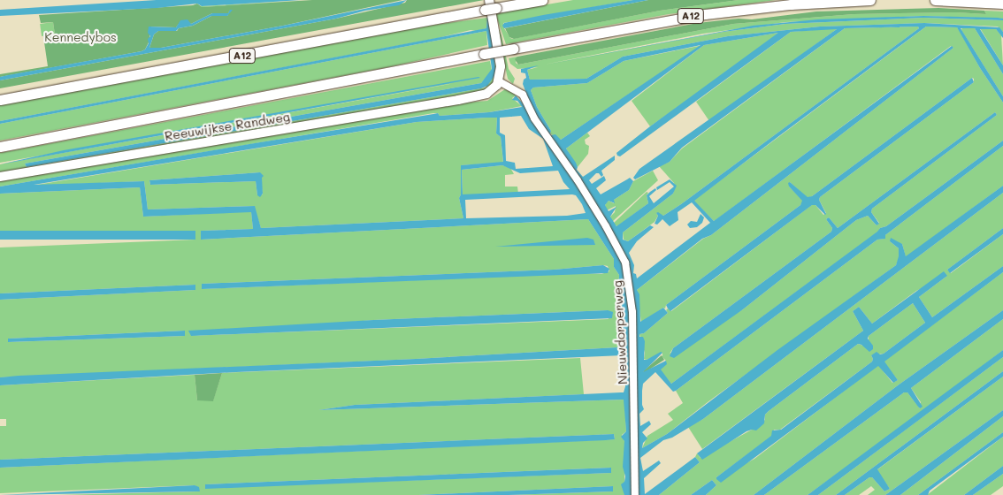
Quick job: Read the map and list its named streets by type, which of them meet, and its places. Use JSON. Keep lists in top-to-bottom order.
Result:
{
  "streets": {
    "highway": ["A12"],
    "main road": ["Reeuwijkse Randweg"],
    "street": ["Nieuwdorperweg"]
  },
  "crossings": [
    ["Reeuwijkse Randweg", "Nieuwdorperweg"]
  ],
  "parks": ["Kennedybos"]
}
